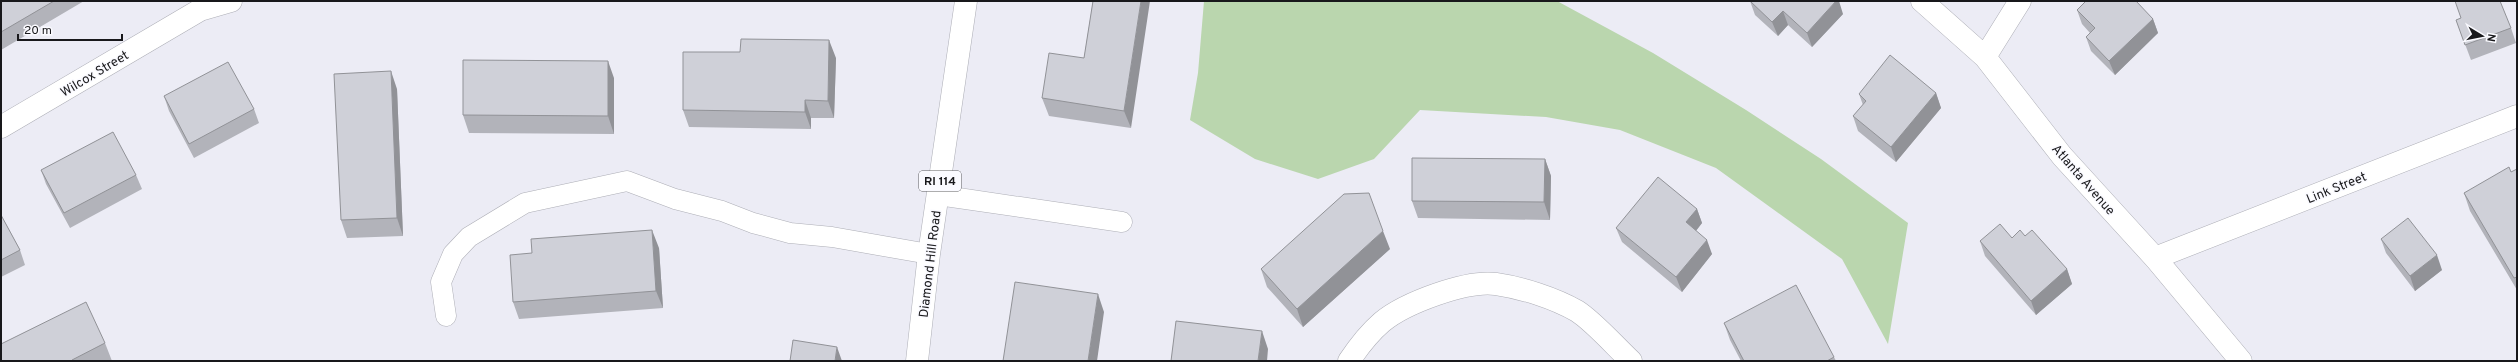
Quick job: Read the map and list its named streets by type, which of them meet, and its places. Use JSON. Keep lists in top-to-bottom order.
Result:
{
  "streets": {
    "street": [
      "Wilcox Street",
      "Atlanta Avenue",
      "RI 114",
      "Link Street",
      "Diamond Hill Road"
    ]
  },
  "crossings": [
    ["Atlanta Avenue", "Link Street"]
  ],
  "scale_bar": "20 m",
  "north": "right"
}
